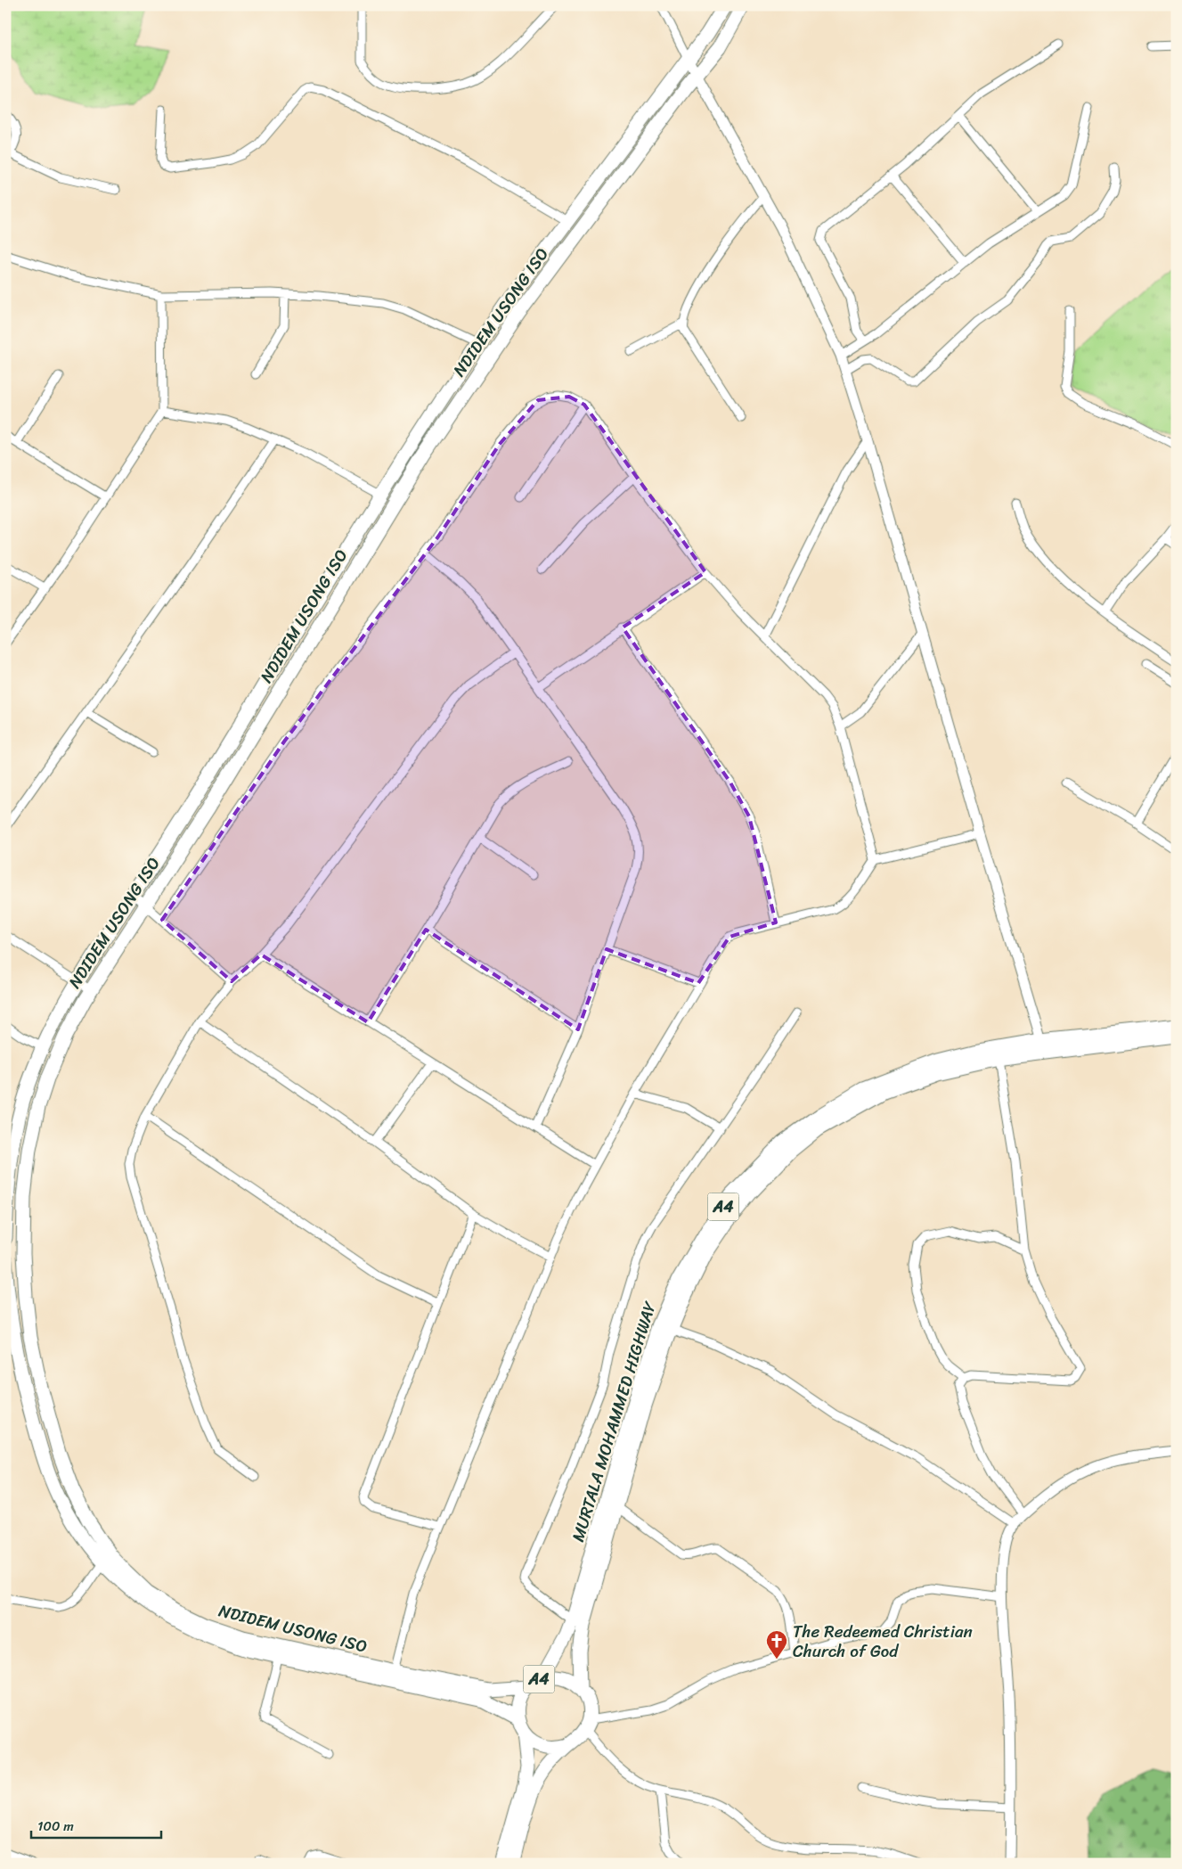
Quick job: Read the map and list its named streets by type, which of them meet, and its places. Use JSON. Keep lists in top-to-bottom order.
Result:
{
  "streets": {
    "highway": ["NDIDEM USONG ISO", "A4", "MURTALA MOHAMMED HIGHWAY"]
  },
  "crossings": [
    ["NDIDEM USONG ISO", "A4"],
    ["NDIDEM USONG ISO", "MURTALA MOHAMMED HIGHWAY"],
    ["A4", "MURTALA MOHAMMED HIGHWAY"]
  ],
  "places": {
    "church": ["The Redeemed Christian Church of God"]
  },
  "scale_bar": "100 m"
}
